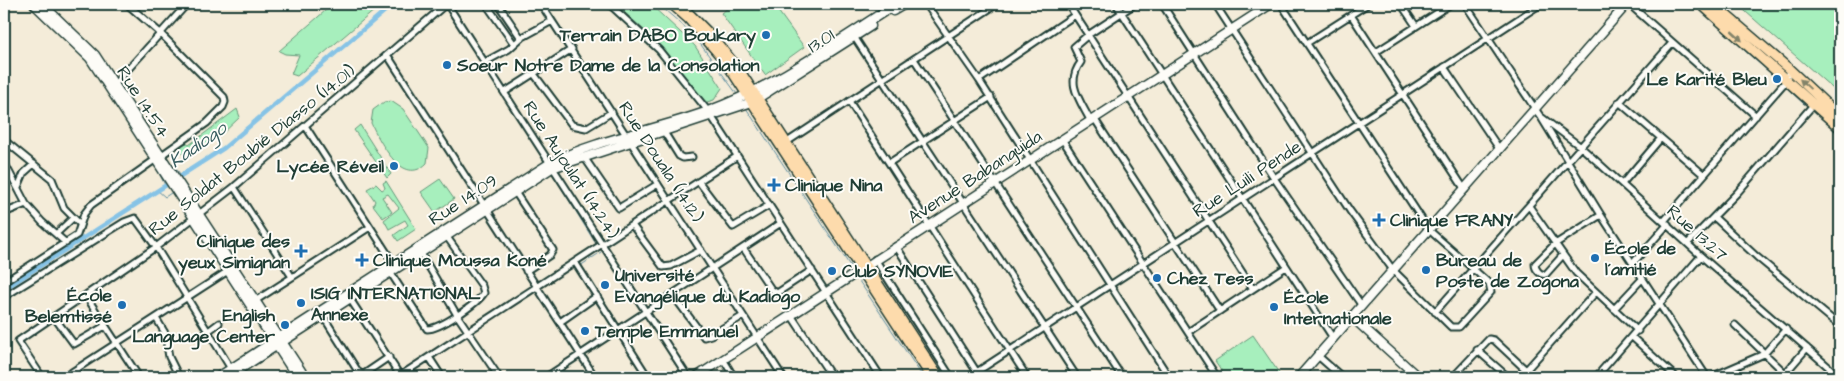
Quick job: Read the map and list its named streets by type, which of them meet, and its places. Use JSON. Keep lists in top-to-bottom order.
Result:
{
  "streets": {
    "street": [
      "13.01",
      "Rue 14.54",
      "Rue Soldat Boubié Diasso (14.01)",
      "Rue Douala (14.12)",
      "Rue Aujoulat (14.24)",
      "Avenue Babanguida",
      "Rue Luili Pende",
      "Rue 14.09",
      "Rue 13.27"
    ]
  },
  "crossings": [
    ["13.01", "Rue 14.09"],
    ["Rue 14.54", "Rue Soldat Boubié Diasso (14.01)"],
    ["Rue 14.54", "Rue 14.09"],
    ["Rue Soldat Boubié Diasso (14.01)", "Rue Aujoulat (14.24)"],
    ["Rue Douala (14.12)", "Avenue Babanguida"],
    ["Rue Douala (14.12)", "Rue 14.09"],
    ["Rue Aujoulat (14.24)", "Rue 14.09"]
  ],
  "water": ["Kadiogo"],
  "places": {
    "other": [
      "Terrain DABO Boukary",
      "Soeur Notre Dame de la Consolation",
      "Le Karité Bleu",
      "Lycée Réveil",
      "École de l´amitié",
      "Bureau de Poste de Zogona",
      "Club SYNOVIE",
      "Chez Tess",
      "Université Evangélique du Kadiogo",
      "ISIG INTERNATIONAL Annexe",
      "École Belemtissé",
      "École Internationale",
      "English Language Center",
      "Temple Emmanuel"
    ],
    "health": [
      "Clinique Nina",
      "Clinique FRANY",
      "Clinique des yeux Simignan",
      "Clinique Moussa Koné"
    ]
  }
}
